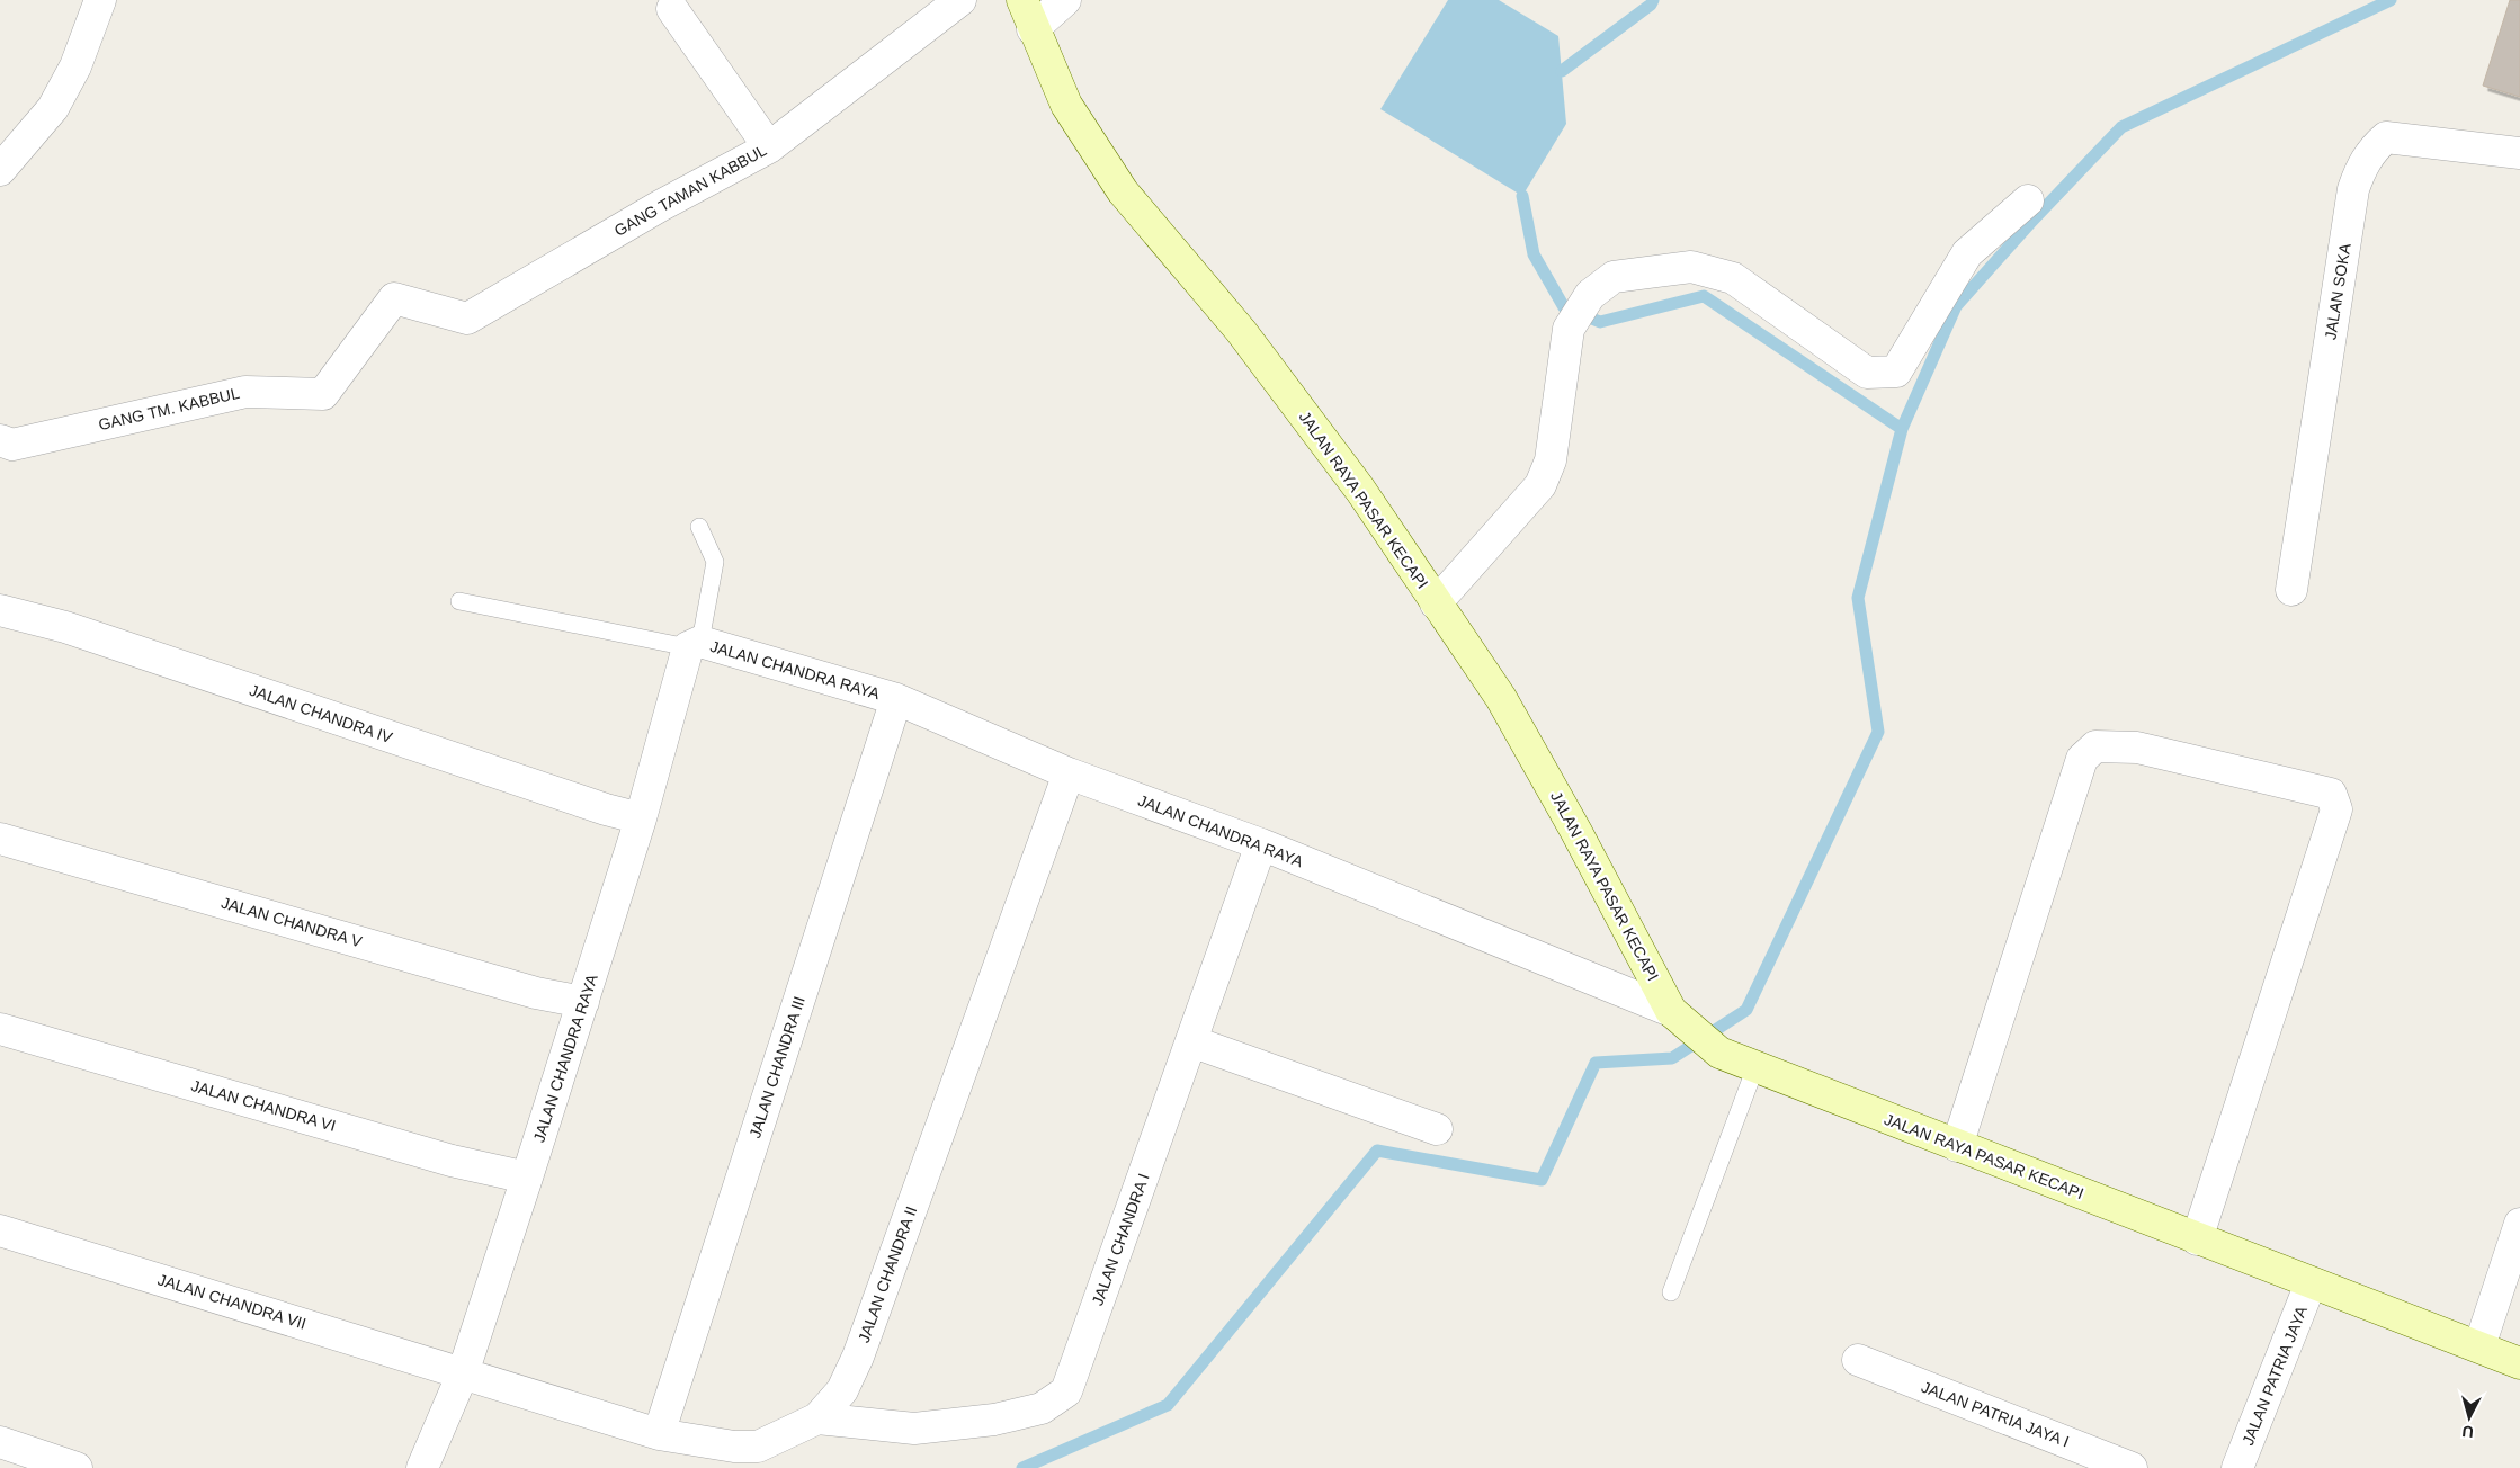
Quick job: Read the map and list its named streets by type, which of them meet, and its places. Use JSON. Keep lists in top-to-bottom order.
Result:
{
  "streets": {
    "street": [
      "GANG TAMAN KABBUL",
      "JALAN SOKA",
      "GANG TM. KABBUL",
      "JALAN RAYA PASAR KECAPI",
      "JALAN CHANDRA RAYA",
      "JALAN CHANDRA IV",
      "JALAN CHANDRA V",
      "JALAN CHANDRA III",
      "JALAN CHANDRA VI",
      "JALAN CHANDRA I",
      "JALAN CHANDRA II",
      "JALAN CHANDRA VII",
      "JALAN PATRIA JAYA",
      "JALAN PATRIA JAYA I"
    ]
  },
  "crossings": [
    ["GANG TAMAN KABBUL", "GANG TM. KABBUL"],
    ["JALAN RAYA PASAR KECAPI", "JALAN CHANDRA RAYA"],
    ["JALAN RAYA PASAR KECAPI", "JALAN PATRIA JAYA"],
    ["JALAN CHANDRA RAYA", "JALAN CHANDRA IV"],
    ["JALAN CHANDRA RAYA", "JALAN CHANDRA V"],
    ["JALAN CHANDRA RAYA", "JALAN CHANDRA III"],
    ["JALAN CHANDRA RAYA", "JALAN CHANDRA VI"],
    ["JALAN CHANDRA RAYA", "JALAN CHANDRA I"],
    ["JALAN CHANDRA RAYA", "JALAN CHANDRA II"],
    ["JALAN CHANDRA RAYA", "JALAN CHANDRA VII"],
    ["JALAN CHANDRA III", "JALAN CHANDRA II"],
    ["JALAN CHANDRA I", "JALAN CHANDRA II"],
    ["JALAN CHANDRA II", "JALAN CHANDRA VII"]
  ],
  "north": "bottom"
}
